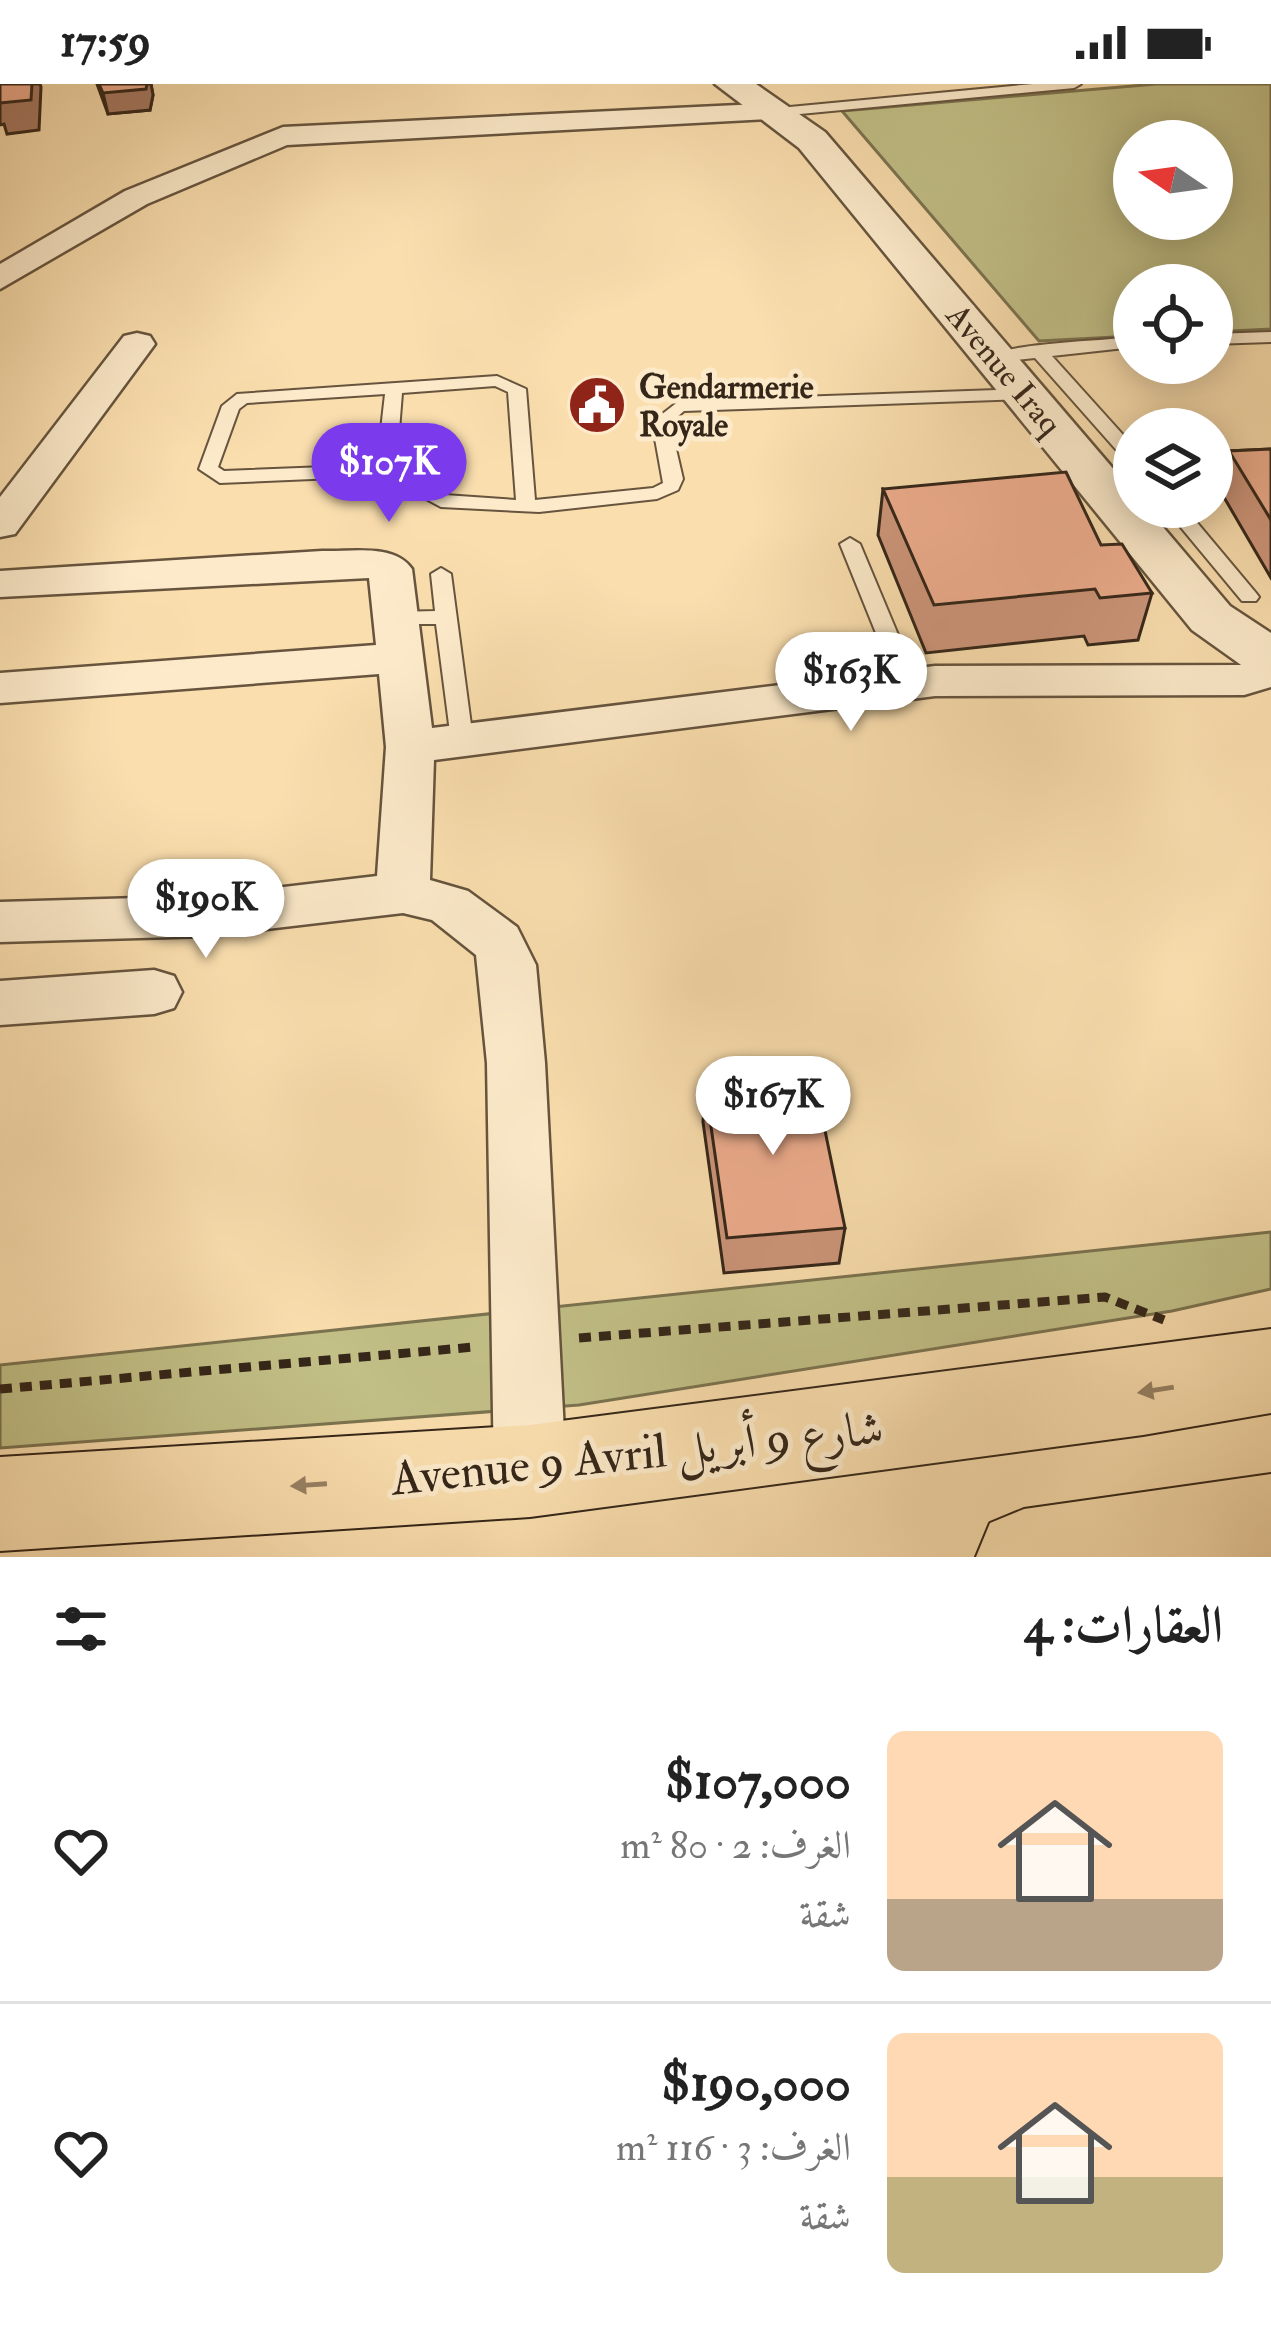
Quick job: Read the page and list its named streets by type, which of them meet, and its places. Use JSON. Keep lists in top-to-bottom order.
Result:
{
  "streets": {
    "highway": ["Avenue 9 Avril شارع 9 أبريل"],
    "street": ["Avenue Iraq"]
  },
  "one_way": ["Avenue 9 Avril شارع 9 أبريل"],
  "places": {
    "public building": ["Gendarmerie Royale"]
  },
  "north": "left",
  "page": {
    "status": "17:59",
    "price": [
      "$107K",
      "$163K",
      "$190K",
      "$167K"
    ],
    "heading": "العقارات: 4",
    "list": [
      {
        "name": "$107,000",
        "note": "الغرف: 2 · 80 m² · شقة"
      },
      {
        "name": "$190,000",
        "note": "الغرف: 3 · 116 m² · شقة"
      }
    ]
  }
}
